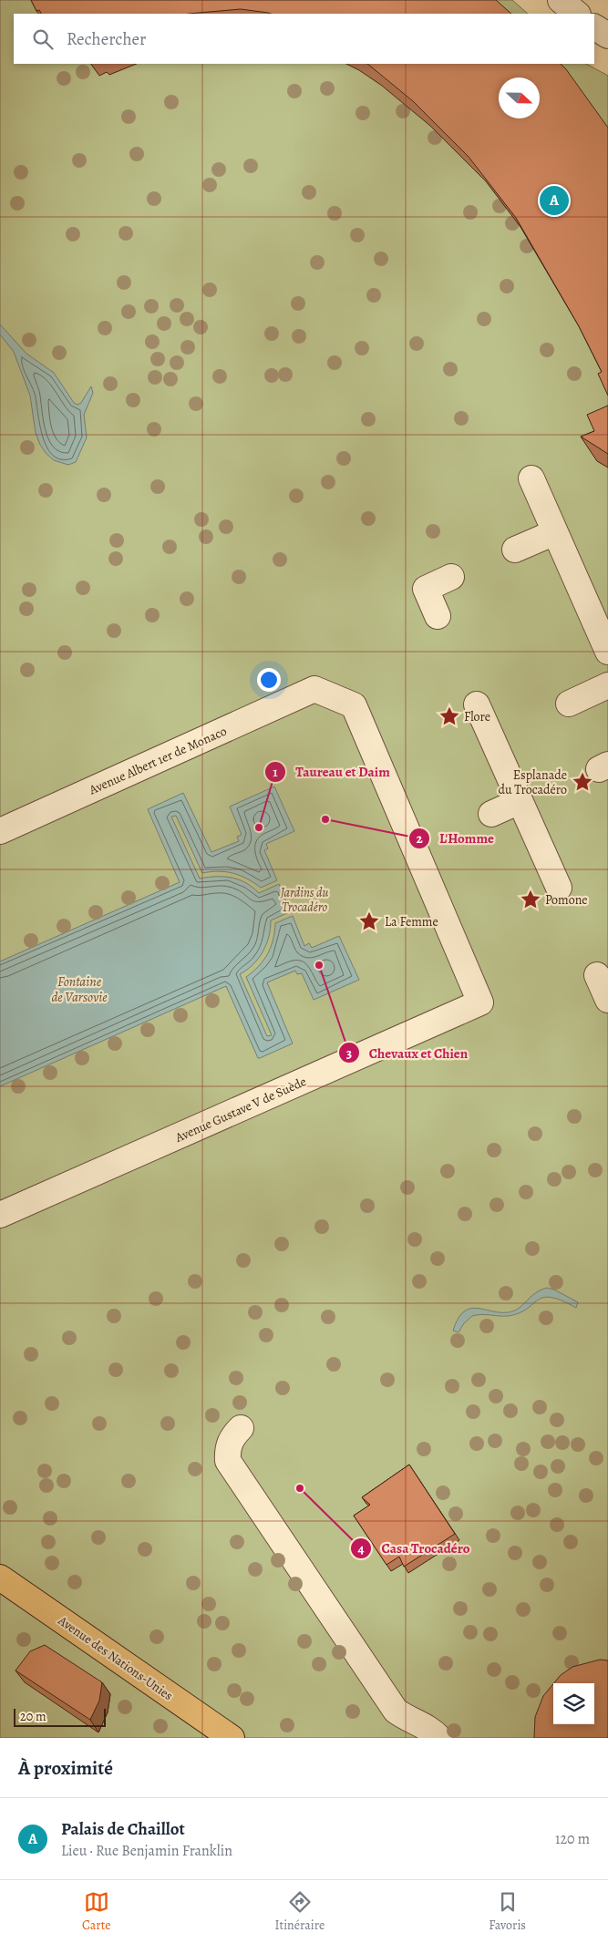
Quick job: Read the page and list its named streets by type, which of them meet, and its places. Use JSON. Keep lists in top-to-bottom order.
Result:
{
  "streets": {
    "main road": ["Avenue des Nations-Unies"],
    "street": ["Avenue Albert 1er de Monaco", "Avenue Gustave V de Suède"]
  },
  "crossings": [
    ["Avenue Albert 1er de Monaco", "Avenue Gustave V de Suède"]
  ],
  "water": ["Fontaine de Varsovie"],
  "parks": ["Jardins du Trocadéro"],
  "places": {
    "place": [
      "Flore",
      "Esplanade du Trocadéro",
      "Pomone",
      "La Femme"
    ],
    "other": [
      "L'Homme",
      "Taureau et Daim",
      "Chevaux et Chien",
      "Casa Trocadéro"
    ]
  },
  "scale_bar": "20 m",
  "north": "right",
  "page": {
    "search": "Rechercher",
    "pins": "A",
    "scale": "20 m",
    "heading": "À proximité",
    "list": [
      {
        "mark": "A",
        "name": "Palais de Chaillot",
        "note": "Lieu · Rue Benjamin Franklin",
        "value": "120 m"
      }
    ],
    "nav": ["Carte", "Itinéraire", "Favoris"]
  }
}
